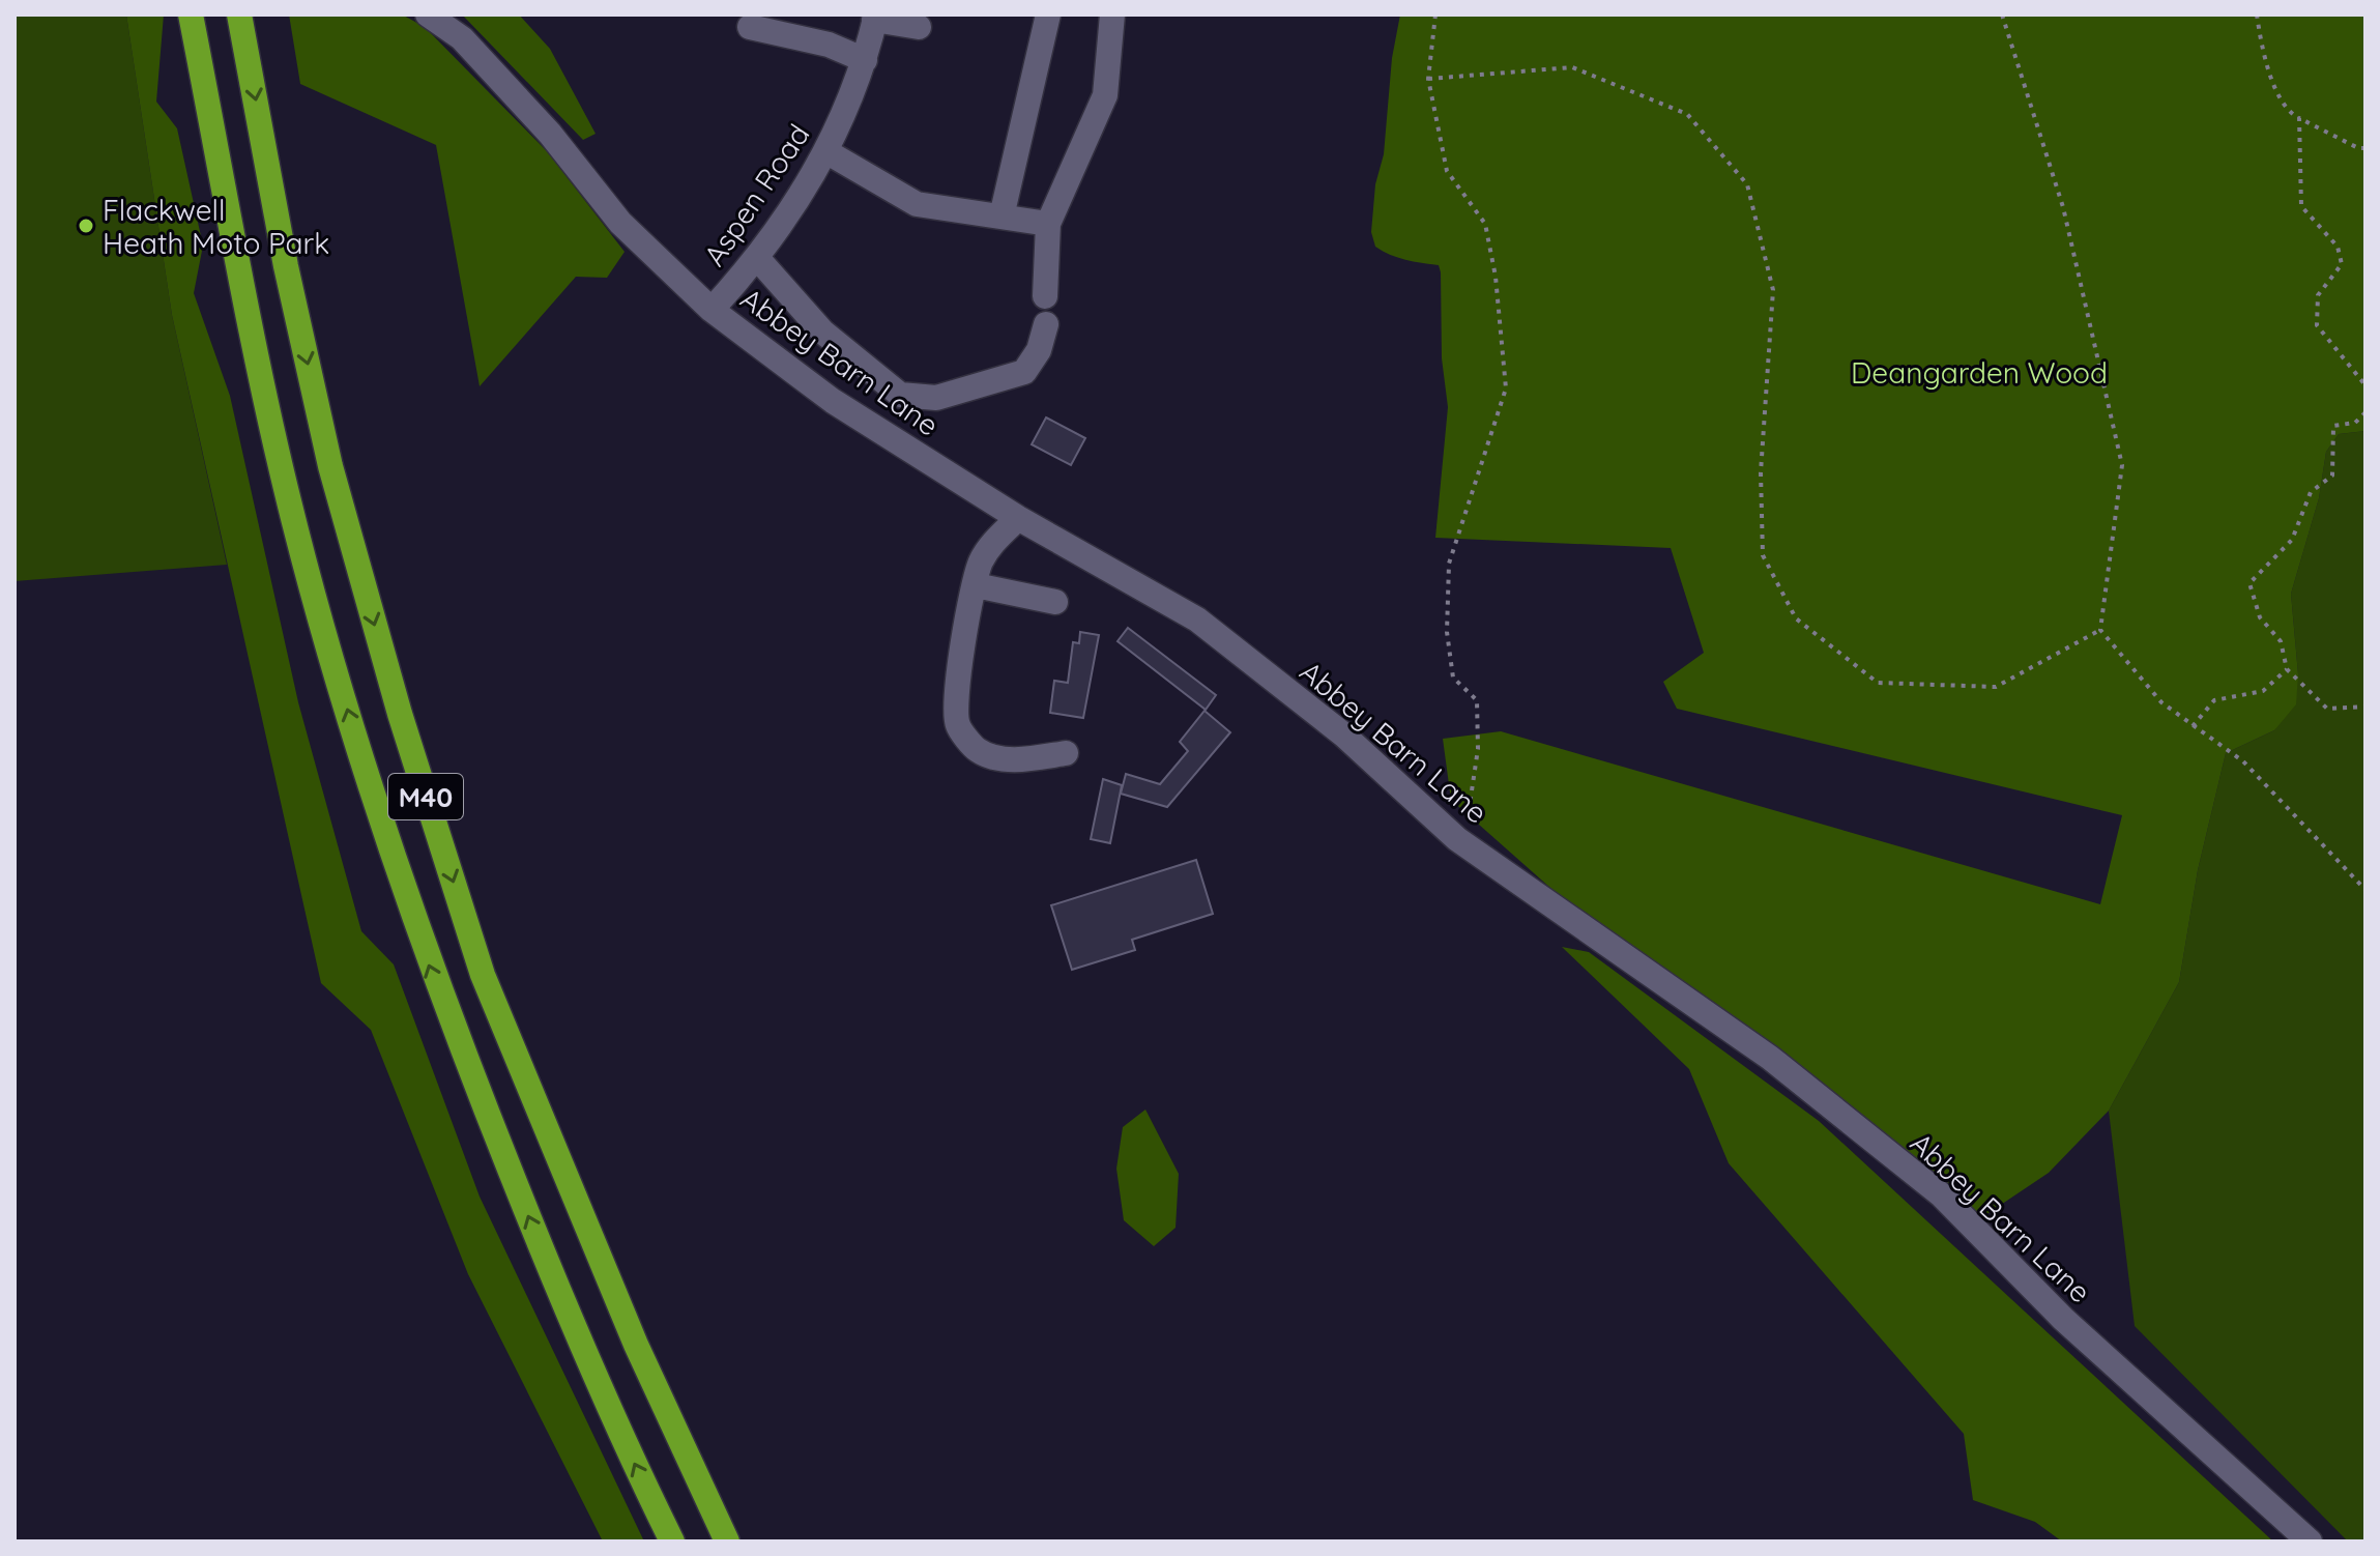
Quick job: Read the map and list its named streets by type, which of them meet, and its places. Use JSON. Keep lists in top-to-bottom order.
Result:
{
  "streets": {
    "highway": ["M40"],
    "street": ["Aspen Road", "Abbey Barn Lane"]
  },
  "crossings": [
    ["Aspen Road", "Abbey Barn Lane"]
  ],
  "parks": ["Deangarden Wood"],
  "places": ["Flackwell Heath Moto Park"]
}
